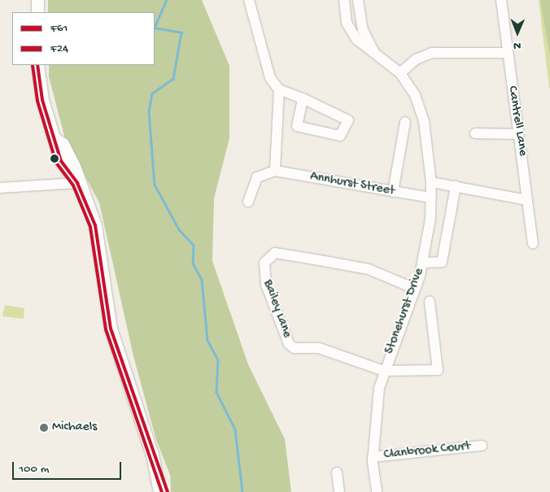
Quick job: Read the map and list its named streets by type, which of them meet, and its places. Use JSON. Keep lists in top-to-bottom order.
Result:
{
  "streets": {
    "street": [
      "Cantrell Lane",
      "Annhurst Street",
      "Bailey Lane",
      "Stonehurst Drive",
      "Clanbrook Court"
    ]
  },
  "crossings": [
    ["Annhurst Street", "Stonehurst Drive"],
    ["Bailey Lane", "Stonehurst Drive"],
    ["Stonehurst Drive", "Clanbrook Court"]
  ],
  "places": ["Michaels"],
  "lines": ["transit line F61", "transit line F24"],
  "legend": ["F61", "F24"],
  "scale_bar": "100 m",
  "north": "bottom"
}
